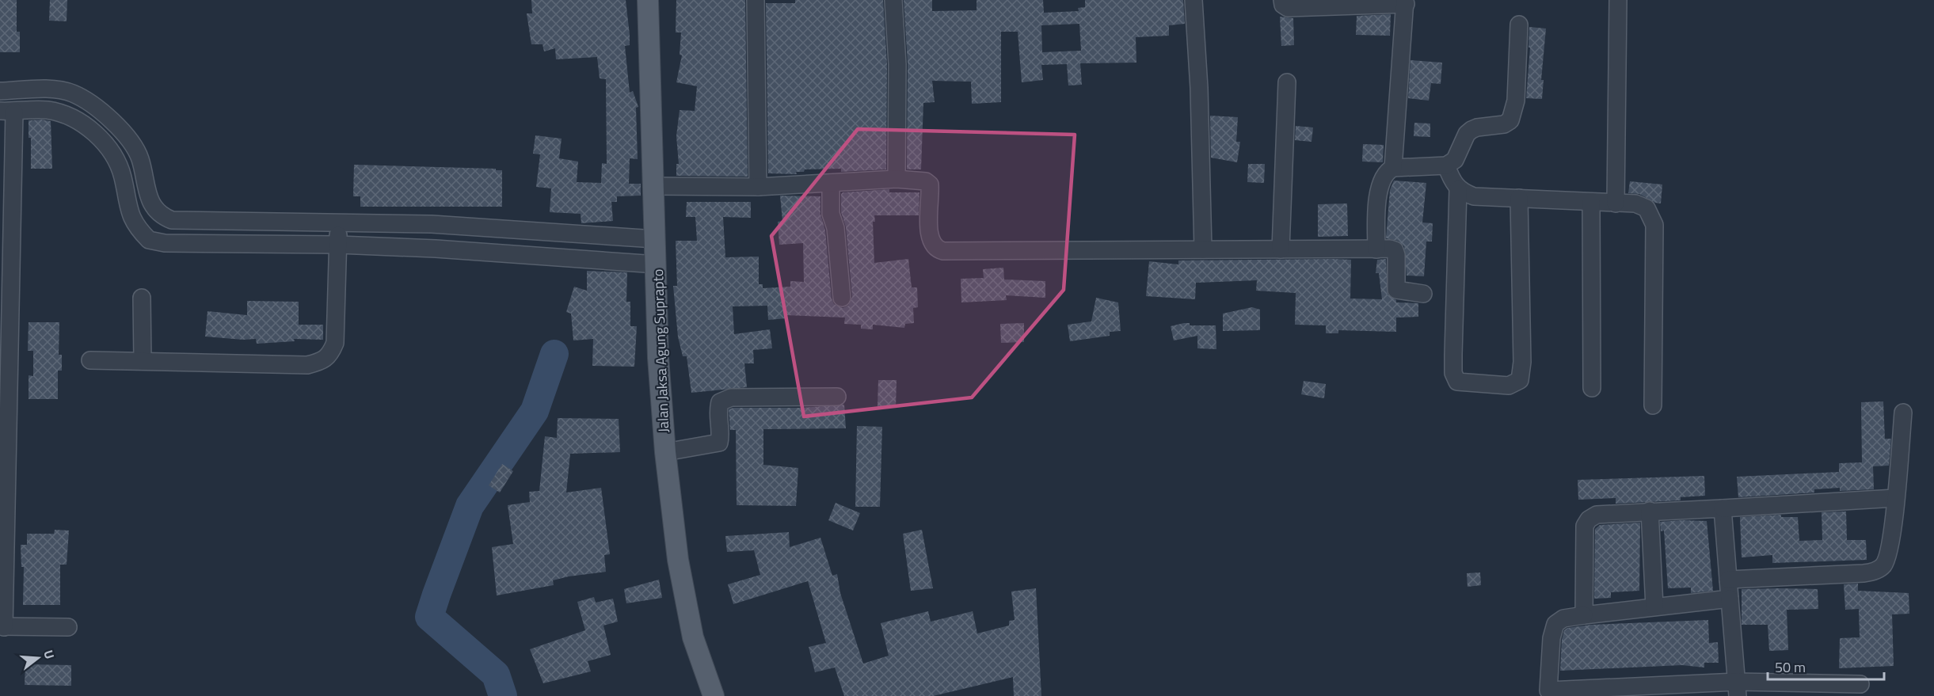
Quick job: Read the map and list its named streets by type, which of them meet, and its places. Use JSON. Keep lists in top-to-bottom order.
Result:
{
  "streets": {
    "main road": ["Jalan Jaksa Agung Suprapto"]
  },
  "scale_bar": "50 m",
  "north": "right"
}
